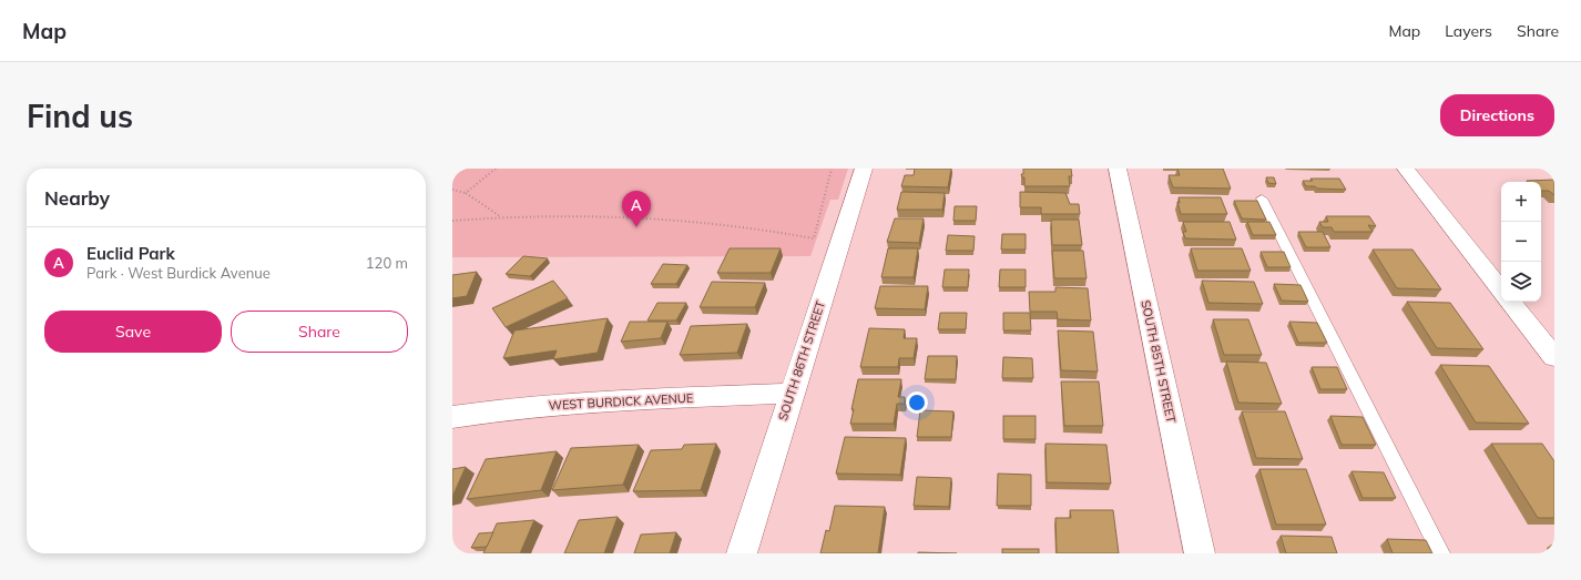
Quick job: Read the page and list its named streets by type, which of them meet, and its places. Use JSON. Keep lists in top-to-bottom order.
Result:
{
  "streets": {
    "street": ["SOUTH 86TH STREET", "SOUTH 85TH STREET", "WEST BURDICK AVENUE"]
  },
  "crossings": [
    ["SOUTH 86TH STREET", "WEST BURDICK AVENUE"]
  ],
  "page": {
    "header": "Map",
    "nav": ["Map", "Layers", "Share"],
    "buttons": [
      "Directions",
      ["Save", "Share"]
    ],
    "title": "Find us",
    "heading": "Nearby",
    "map_buttons": ["+", "−"],
    "pins": "A",
    "list": [
      {
        "mark": "A",
        "name": "Euclid Park",
        "note": "Park · West Burdick Avenue",
        "value": "120 m"
      }
    ]
  }
}
